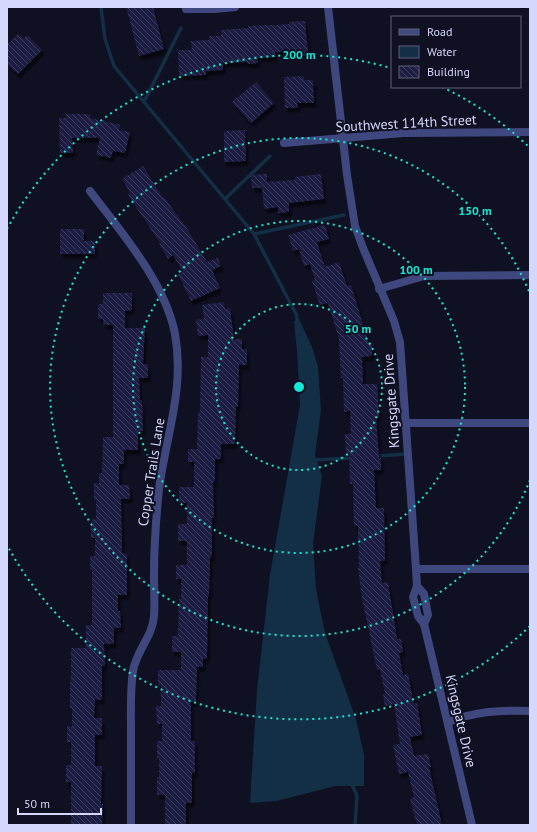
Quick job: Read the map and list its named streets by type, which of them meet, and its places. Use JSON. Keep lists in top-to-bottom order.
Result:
{
  "streets": {
    "street": ["Southwest 114th Street", "Kingsgate Drive", "Copper Trails Lane"]
  },
  "crossings": [
    ["Southwest 114th Street", "Kingsgate Drive"]
  ],
  "legend": ["Road", "Water", "Building"],
  "scale_bar": "50 m",
  "rings": [
    "200 m",
    "150 m",
    "100 m",
    "50 m"
  ]
}
